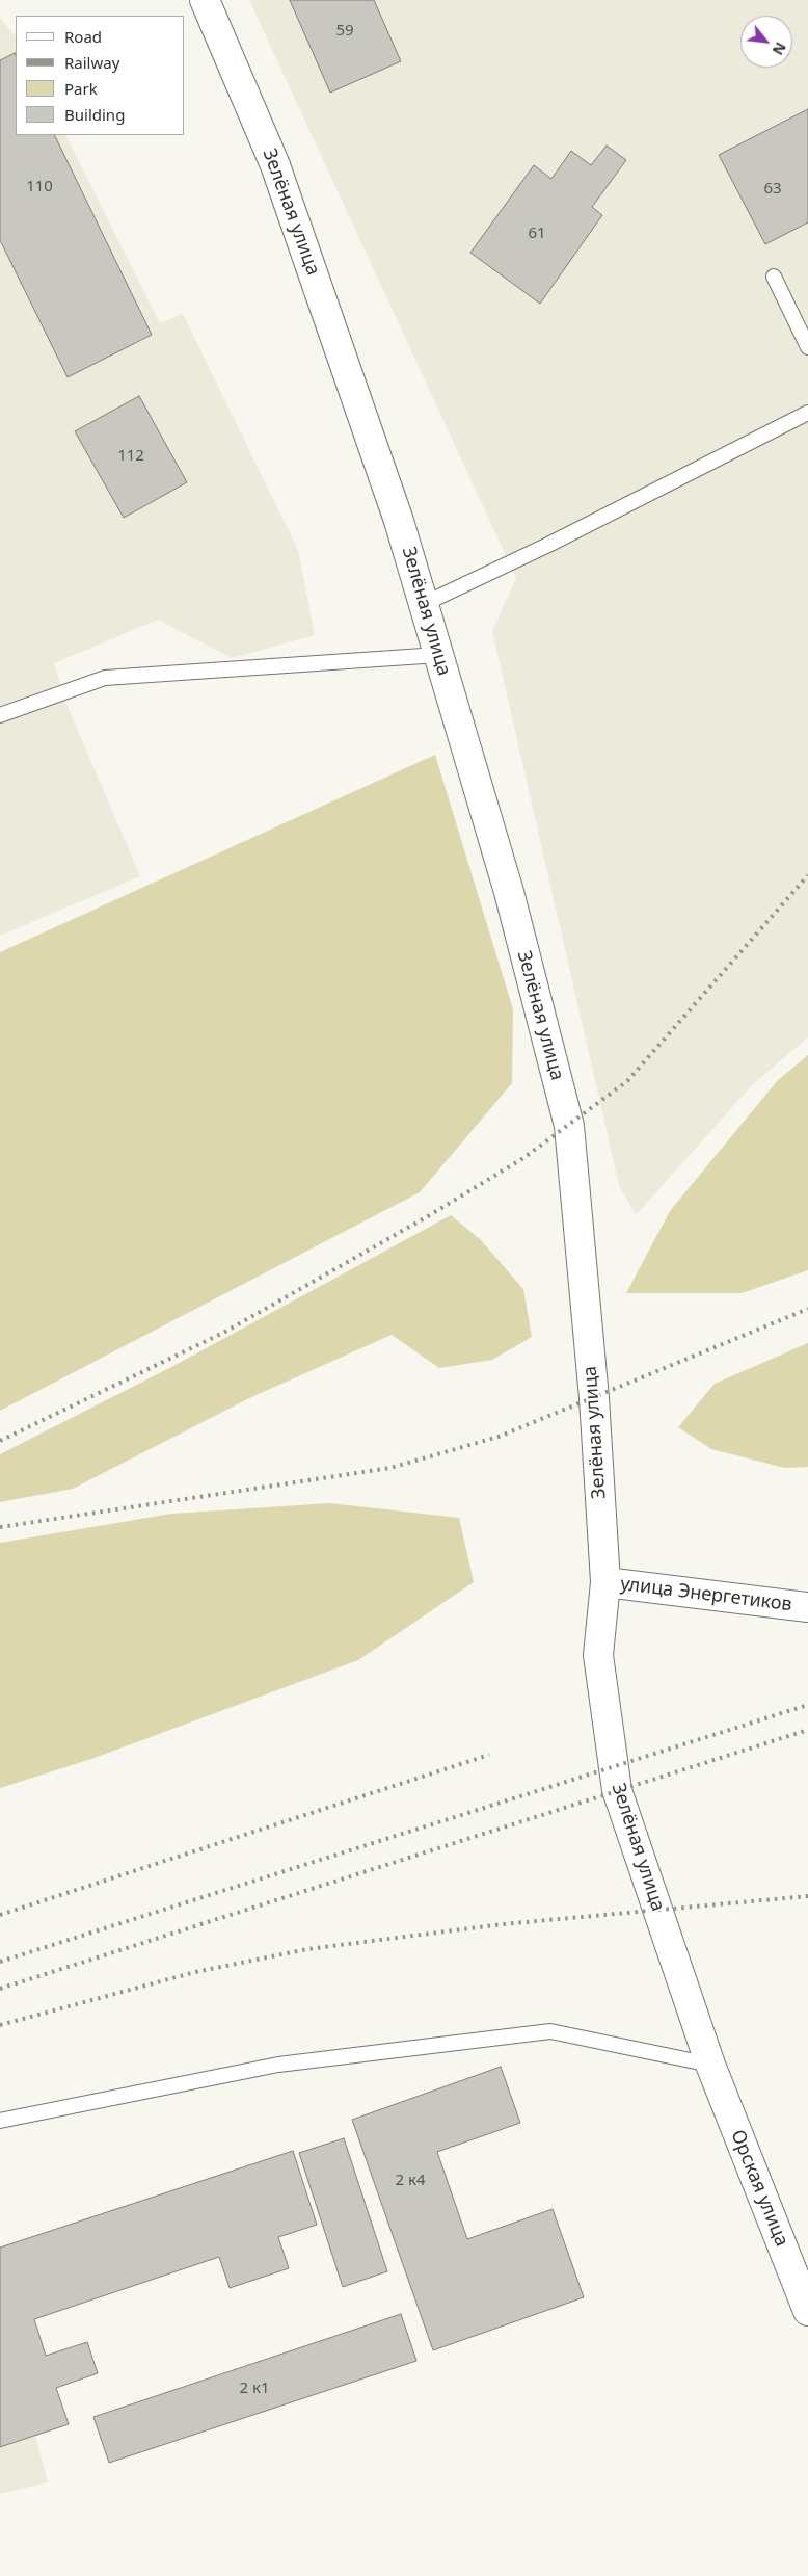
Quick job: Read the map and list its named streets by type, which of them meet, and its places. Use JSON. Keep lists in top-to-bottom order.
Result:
{
  "streets": {
    "street": ["Зелёная улица", "улица Энергетиков", "Орская улица"]
  },
  "crossings": [
    ["Зелёная улица", "улица Энергетиков"],
    ["Зелёная улица", "Орская улица"]
  ],
  "house_numbers": [
    "59",
    "110",
    "63",
    "61",
    "112",
    "2 к4",
    "2 к1"
  ],
  "legend": [
    "Road",
    "Railway",
    "Park",
    "Building"
  ],
  "north": "bottom right"
}
